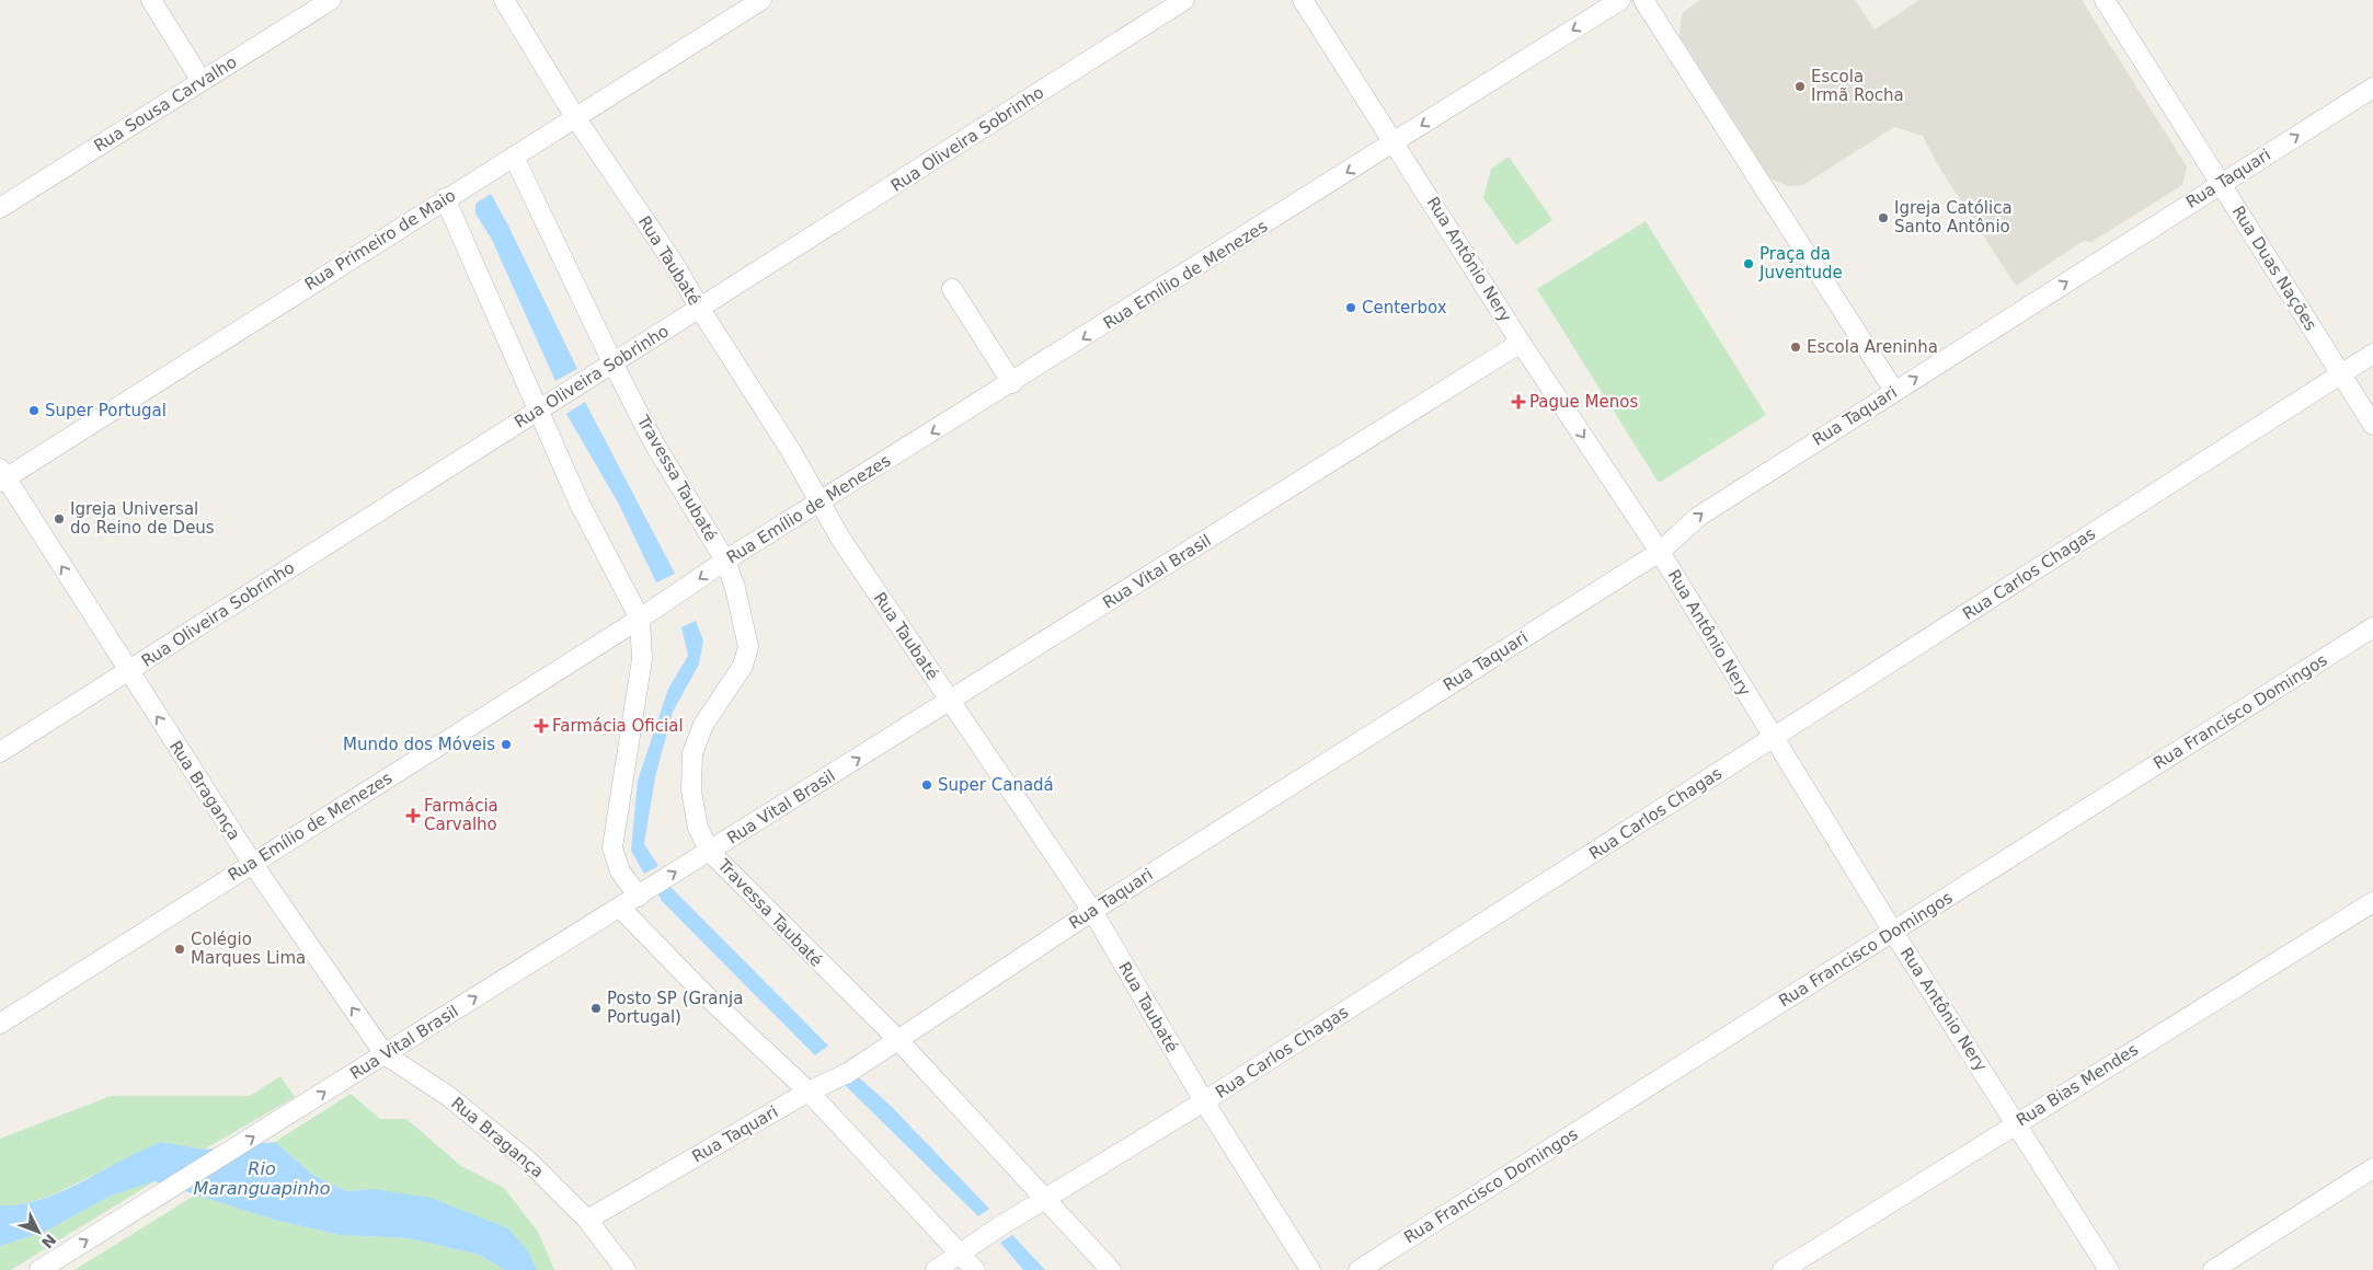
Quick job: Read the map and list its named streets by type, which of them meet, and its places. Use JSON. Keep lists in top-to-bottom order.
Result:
{
  "streets": {
    "street": [
      "Rua Sousa Carvalho",
      "Rua Oliveira Sobrinho",
      "Rua Taquari",
      "Rua Primeiro de Maio",
      "Rua Antônio Nery",
      "Rua Taubaté",
      "Rua Duas Nações",
      "Rua Emílio de Menezes",
      "Travessa Taubaté",
      "Rua Vital Brasil",
      "Rua Carlos Chagas",
      "Rua Francisco Domingos",
      "Rua Bragança",
      "Rua Bias Mendes"
    ]
  },
  "crossings": [
    ["Rua Oliveira Sobrinho", "Rua Taubaté"],
    ["Rua Oliveira Sobrinho", "Travessa Taubaté"],
    ["Rua Oliveira Sobrinho", "Rua Bragança"],
    ["Rua Taquari", "Rua Antônio Nery"],
    ["Rua Taquari", "Rua Taubaté"],
    ["Rua Taquari", "Rua Duas Nações"],
    ["Rua Taquari", "Travessa Taubaté"],
    ["Rua Taquari", "Rua Bragança"],
    ["Rua Primeiro de Maio", "Rua Taubaté"],
    ["Rua Primeiro de Maio", "Travessa Taubaté"],
    ["Rua Primeiro de Maio", "Rua Bragança"],
    ["Rua Antônio Nery", "Rua Emílio de Menezes"],
    ["Rua Antônio Nery", "Rua Vital Brasil"],
    ["Rua Antônio Nery", "Rua Carlos Chagas"],
    ["Rua Antônio Nery", "Rua Francisco Domingos"],
    ["Rua Antônio Nery", "Rua Bias Mendes"],
    ["Rua Taubaté", "Rua Emílio de Menezes"],
    ["Rua Taubaté", "Rua Vital Brasil"],
    ["Rua Taubaté", "Rua Carlos Chagas"],
    ["Rua Duas Nações", "Rua Carlos Chagas"],
    ["Rua Emílio de Menezes", "Travessa Taubaté"],
    ["Rua Emílio de Menezes", "Rua Bragança"],
    ["Travessa Taubaté", "Rua Vital Brasil"],
    ["Travessa Taubaté", "Rua Carlos Chagas"],
    ["Rua Vital Brasil", "Rua Bragança"]
  ],
  "one_way": [
    "Rua Taquari",
    "Rua Emílio de Menezes",
    "Rua Vital Brasil",
    "Rua Bragança"
  ],
  "water": ["Rio Maranguapinho"],
  "places": {
    "other": [
      "Escola Irmã Rocha",
      "Igreja Católica Santo Antônio",
      "Praça da Juventude",
      "Centerbox",
      "Escola Areninha",
      "Super Portugal",
      "Igreja Universal do Reino de Deus",
      "Mundo dos Móveis",
      "Super Canadá",
      "Colégio Marques Lima",
      "Posto SP (Granja Portugal)"
    ],
    "health": ["Pague Menos", "Farmácia Oficial", "Farmácia Carvalho"]
  },
  "north": "bottom right"
}
